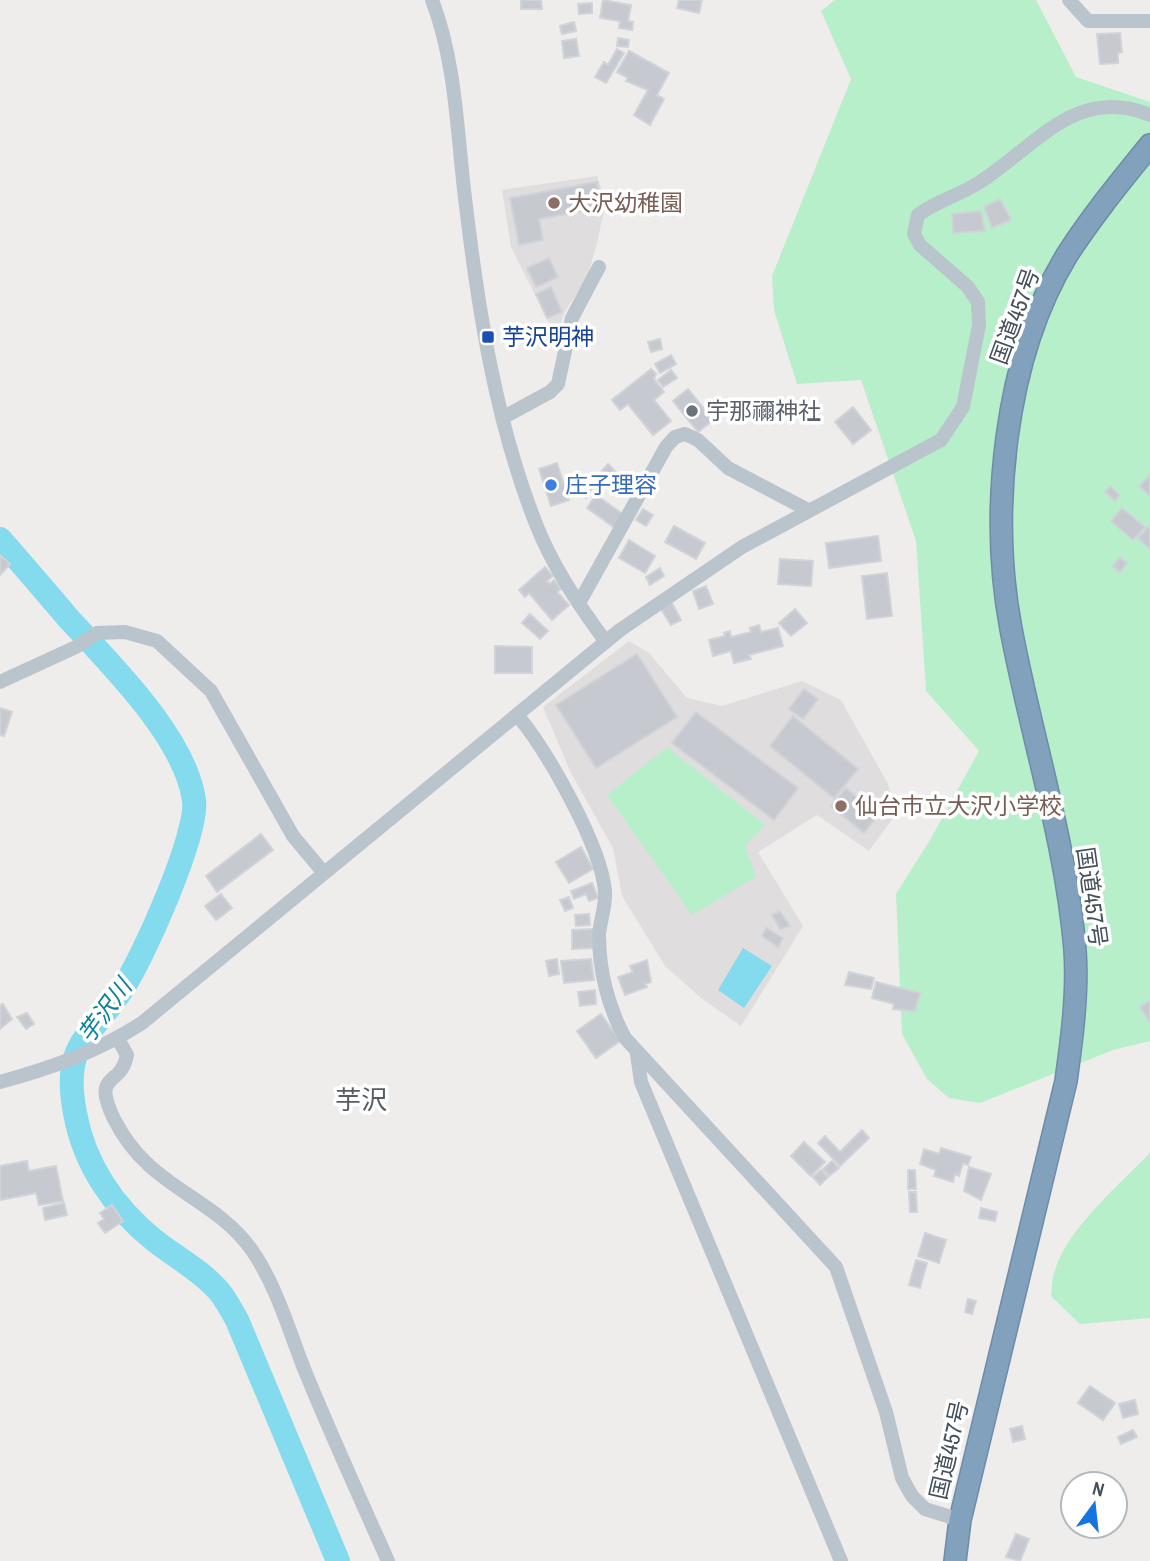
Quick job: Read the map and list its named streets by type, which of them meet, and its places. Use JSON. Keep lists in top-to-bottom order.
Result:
{
  "streets": {
    "highway": ["国道457号"]
  },
  "districts": ["芋沢"],
  "water": ["芋沢川"],
  "places": {
    "other": [
      "大沢幼稚園",
      "宇那禰神社",
      "庄子理容",
      "仙台市立大沢小学校"
    ],
    "transit": ["芋沢明神"]
  },
  "north": "top"
}
